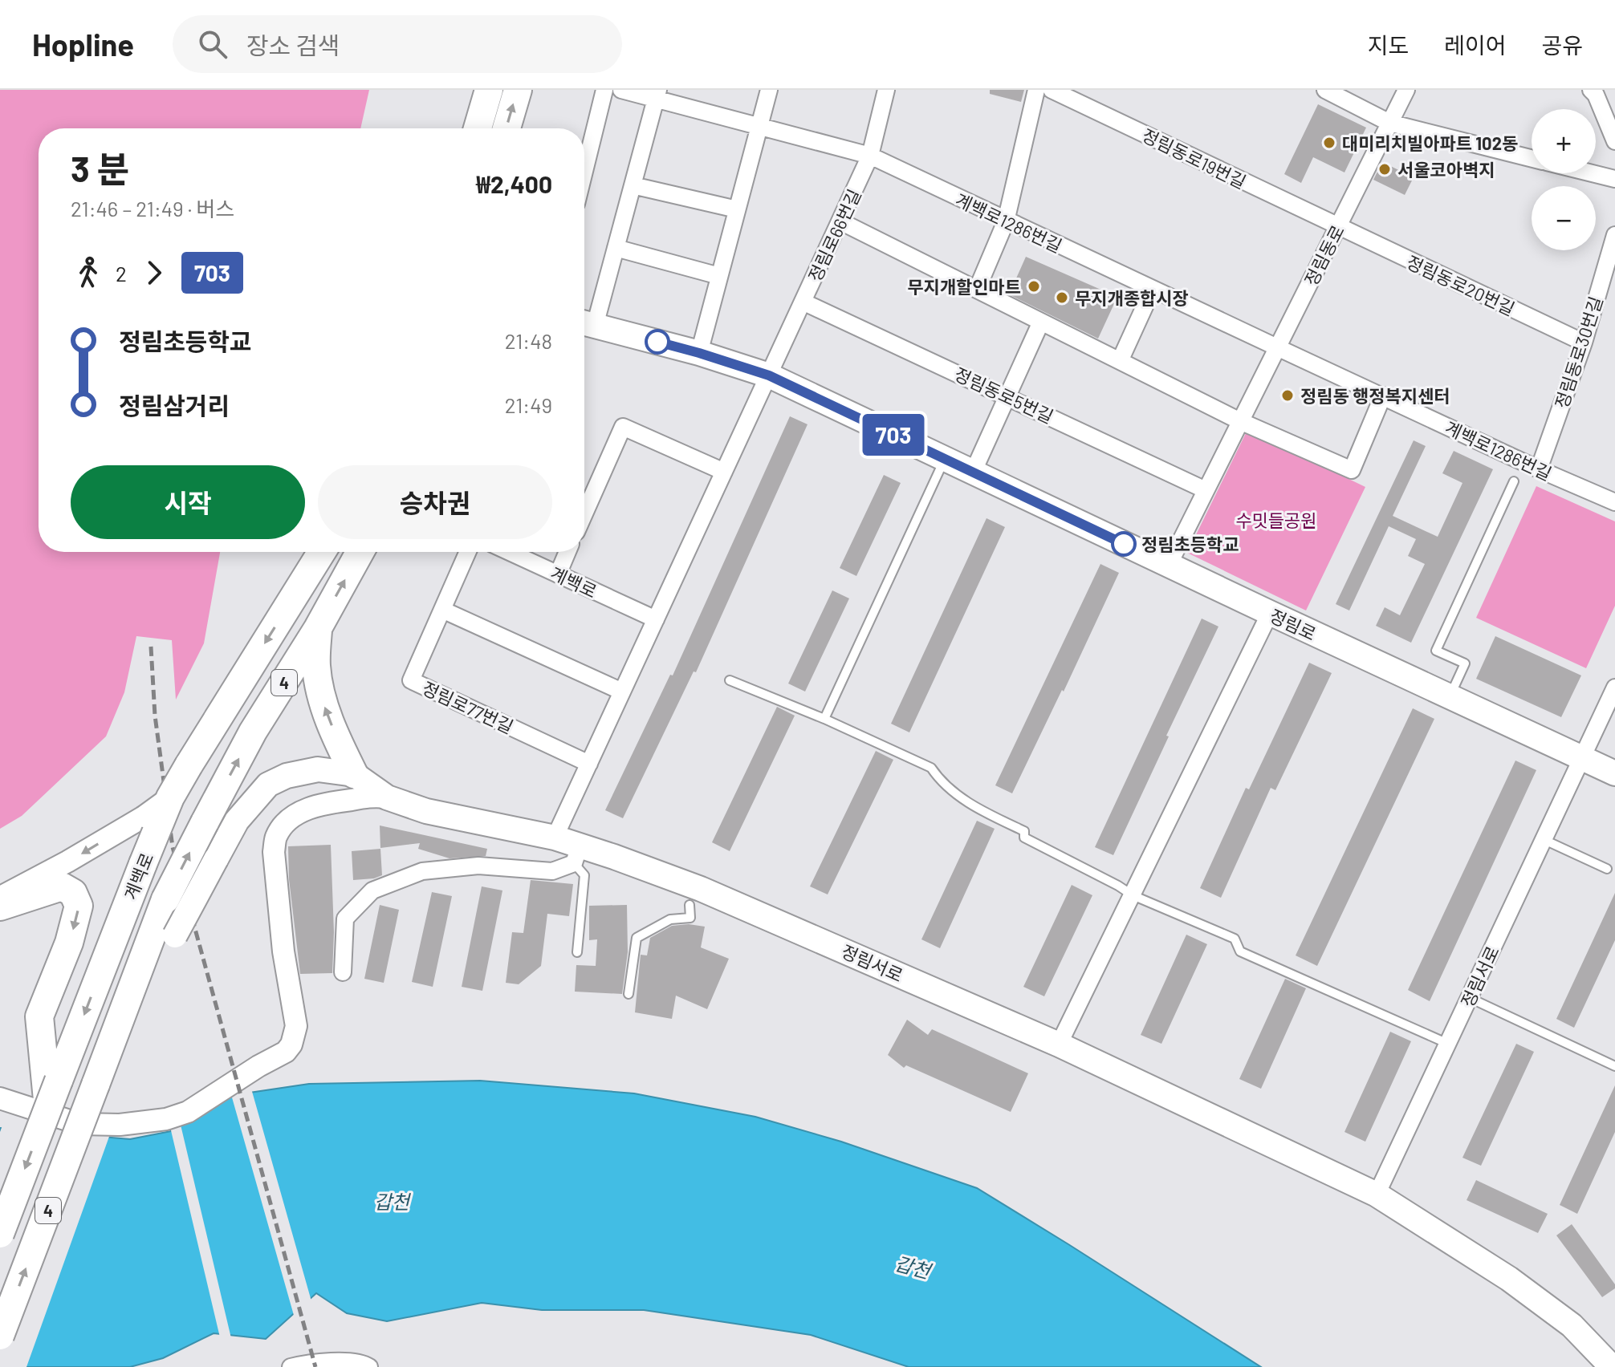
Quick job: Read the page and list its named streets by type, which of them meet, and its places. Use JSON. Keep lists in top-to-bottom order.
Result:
{
  "streets": {
    "main road": [
      "계백로",
      "정림로",
      "4",
      "정림서로"
    ],
    "street": [
      "정림동로19번길",
      "계백로1286번길",
      "정림로66번길",
      "정림동로",
      "정림동로20번길",
      "정림동로30번길",
      "정림동로5번길",
      "정림로77번길"
    ]
  },
  "crossings": [
    ["정림동로19번길", "정림동로"],
    ["정림동로19번길", "정림동로20번길"],
    ["계백로1286번길", "정림로66번길"],
    ["계백로1286번길", "정림동로"],
    ["계백로1286번길", "정림동로30번길"],
    ["정림로66번길", "정림동로5번길"],
    ["정림로66번길", "계백로"],
    ["정림로66번길", "정림로"],
    ["정림로66번길", "정림로77번길"],
    ["정림로66번길", "정림서로"],
    ["정림동로", "정림동로20번길"],
    ["정림동로", "정림동로5번길"],
    ["정림동로", "정림로"],
    ["정림동로20번길", "정림동로30번길"],
    ["계백로", "4"],
    ["정림로", "정림서로"]
  ],
  "water": ["갑천"],
  "parks": ["수밋들공원"],
  "places": [
    "대미리치빌아파트 102동",
    "서울코아벽지",
    "무지개할인마트",
    "무지개종합시장",
    "정림동 행정복지센터",
    "정림초등학교"
  ],
  "lines": ["bus line 703"],
  "page": {
    "header": "Hopline",
    "search": "장소 검색",
    "nav": ["지도", "레이어", "공유"],
    "on_map": "703",
    "map_buttons": ["+", "−"],
    "heading": ["3 분", "21:46 – 21:49 · 버스", "₩2,400"],
    "legs": ["2", "703"],
    "list": [
      {
        "name": "정림초등학교",
        "value": "21:48"
      },
      {
        "name": "정림삼거리",
        "value": "21:49"
      }
    ],
    "buttons": ["시작", "승차권"]
  }
}
